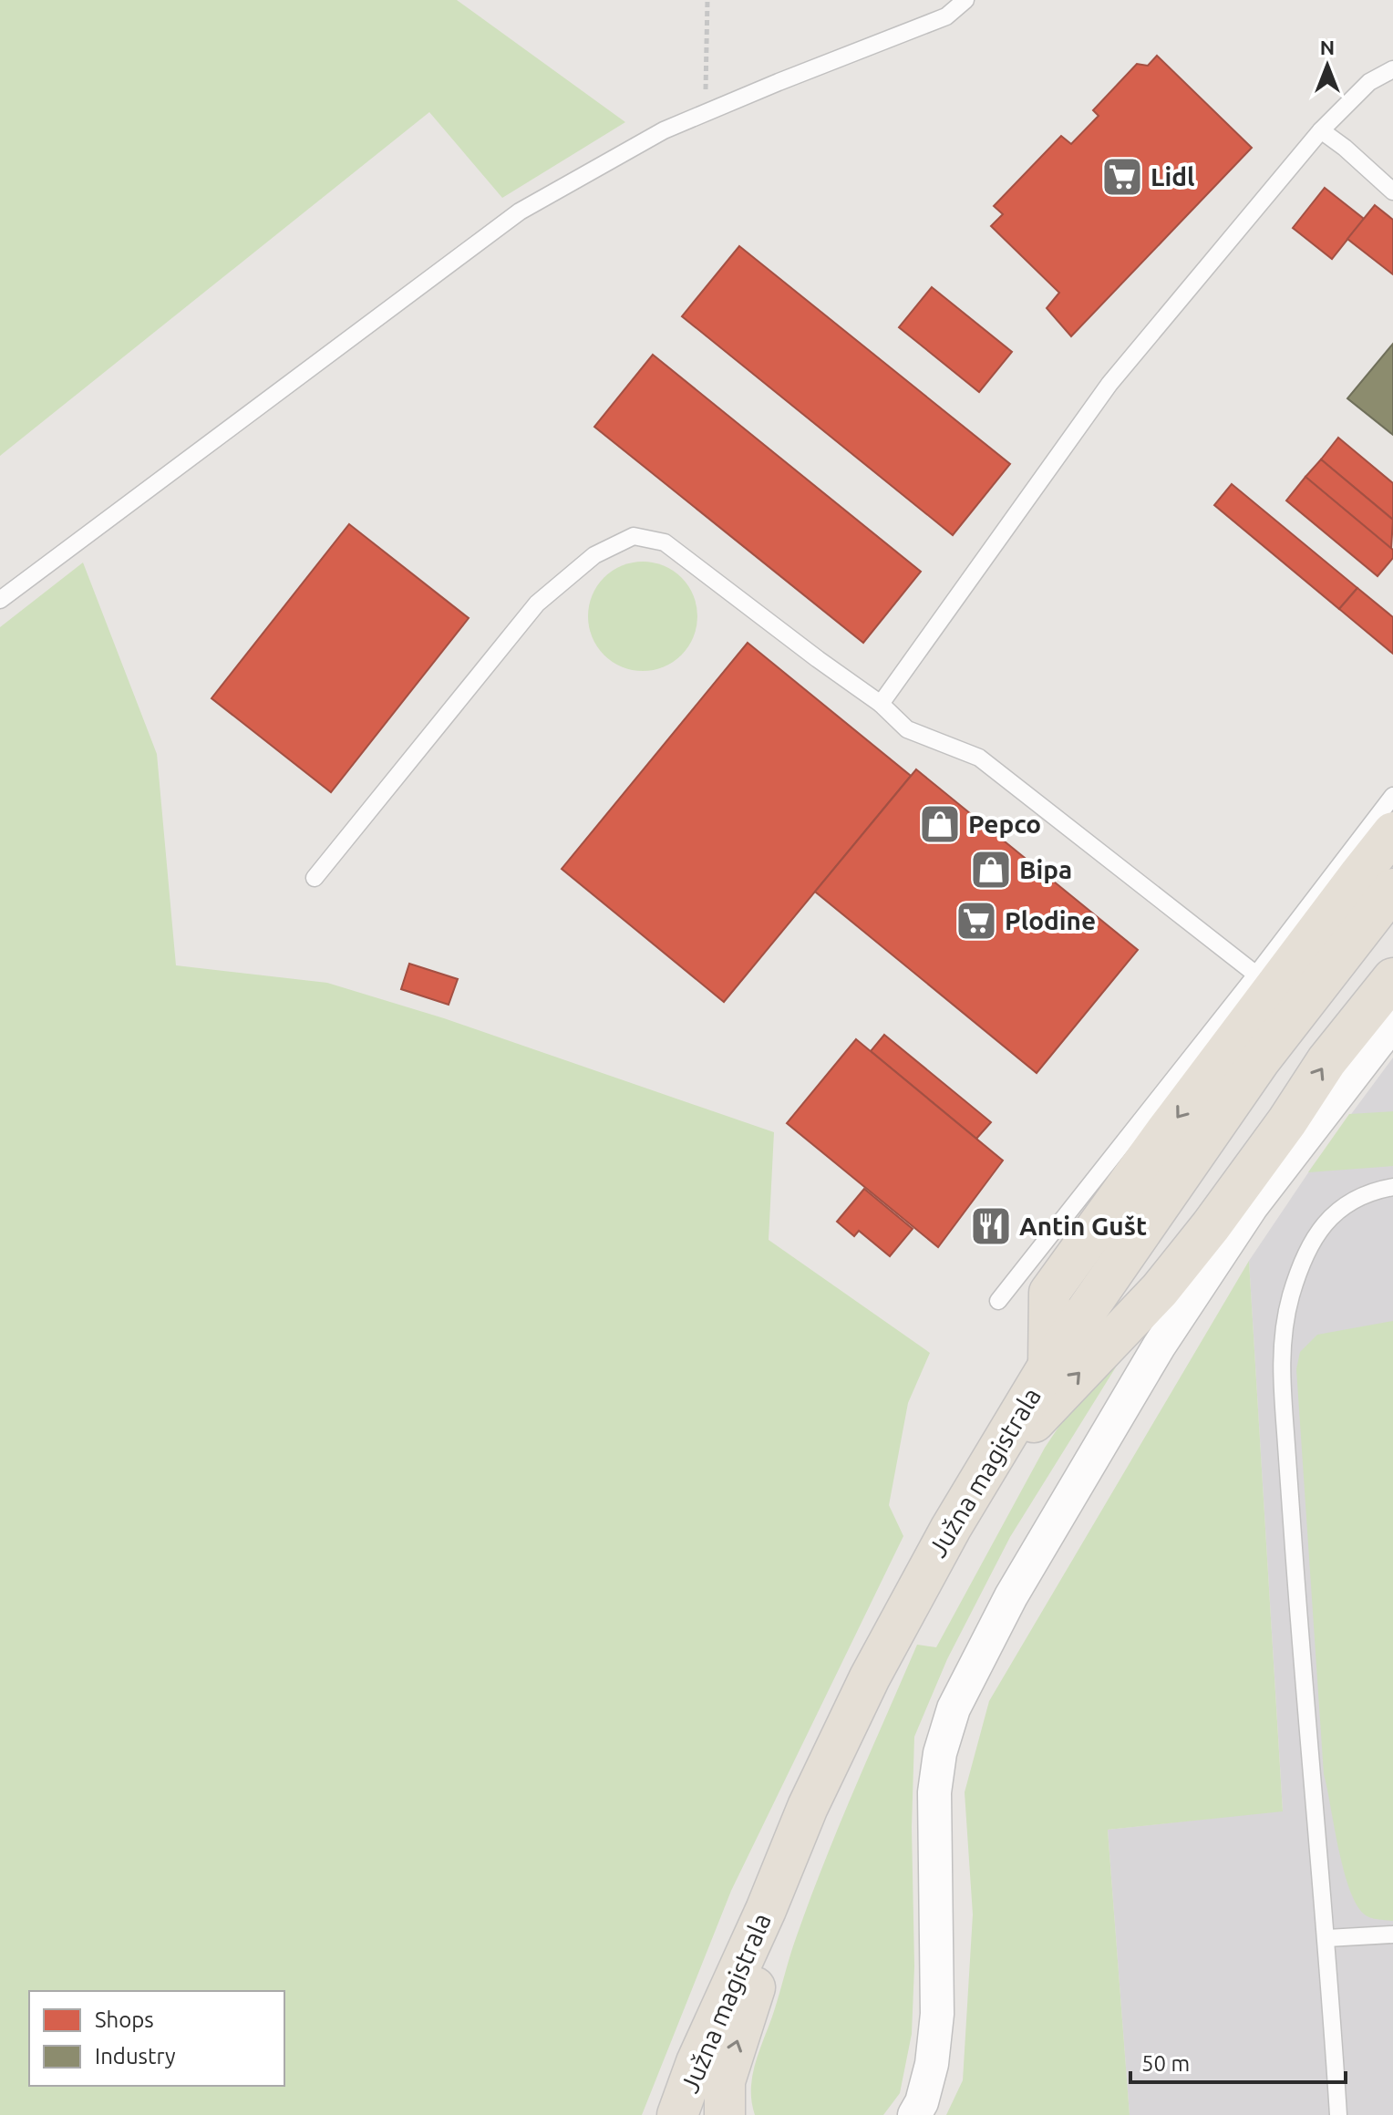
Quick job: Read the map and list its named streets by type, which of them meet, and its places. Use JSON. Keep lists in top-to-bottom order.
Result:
{
  "streets": {
    "main road": ["Južna magistrala"]
  },
  "places": {
    "supermarket": ["Lidl", "Plodine"],
    "shop": ["Pepco", "Bipa"],
    "restaurant": ["Antin Gušt"]
  },
  "legend": ["Shops", "Industry"],
  "scale_bar": "50 m",
  "north": "top"
}
